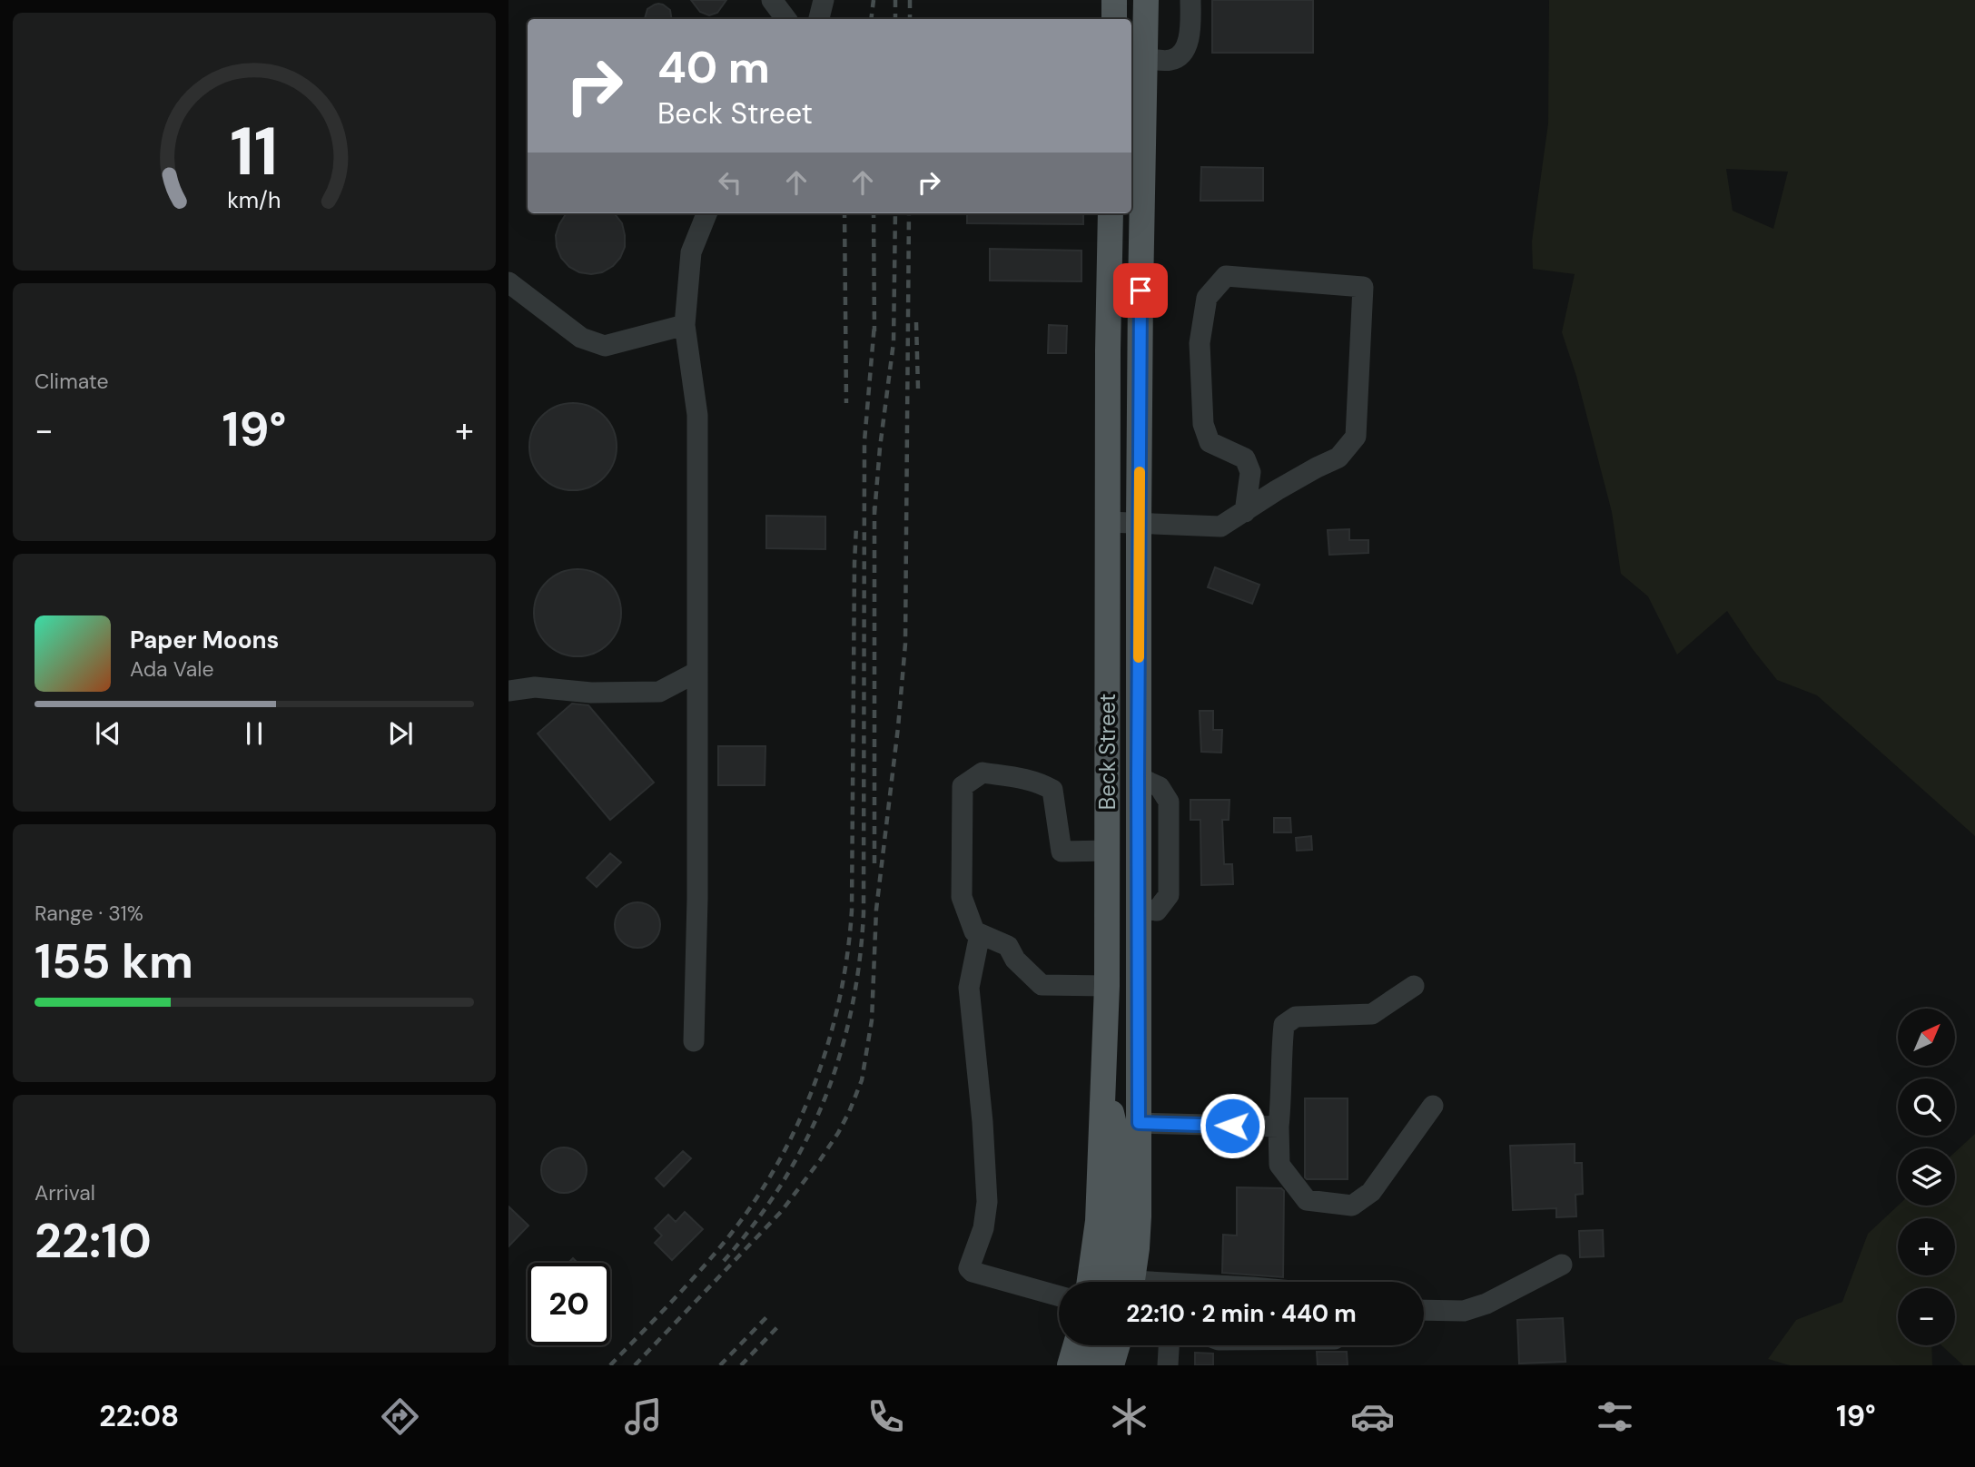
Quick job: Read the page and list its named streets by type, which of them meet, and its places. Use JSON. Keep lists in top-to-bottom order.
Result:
{
  "streets": {
    "main road": ["Beck Street"]
  },
  "north": "top right",
  "page": {
    "turn": ["40 m", "Beck Street"],
    "tile": [
      "Climate",
      ["Range · 31%", "155 km"],
      ["Arrival", "22:10"]
    ],
    "heat": ["−", "19°", "+"],
    "song": ["Paper Moons", "Ada Vale"],
    "map_buttons": ["+", "−"],
    "limit": "20",
    "trip": "22:10 · 2 min · 440 m",
    "tabs": ["22:08", "19°"],
    "gauge": ["11", "km/h"]
  }
}
